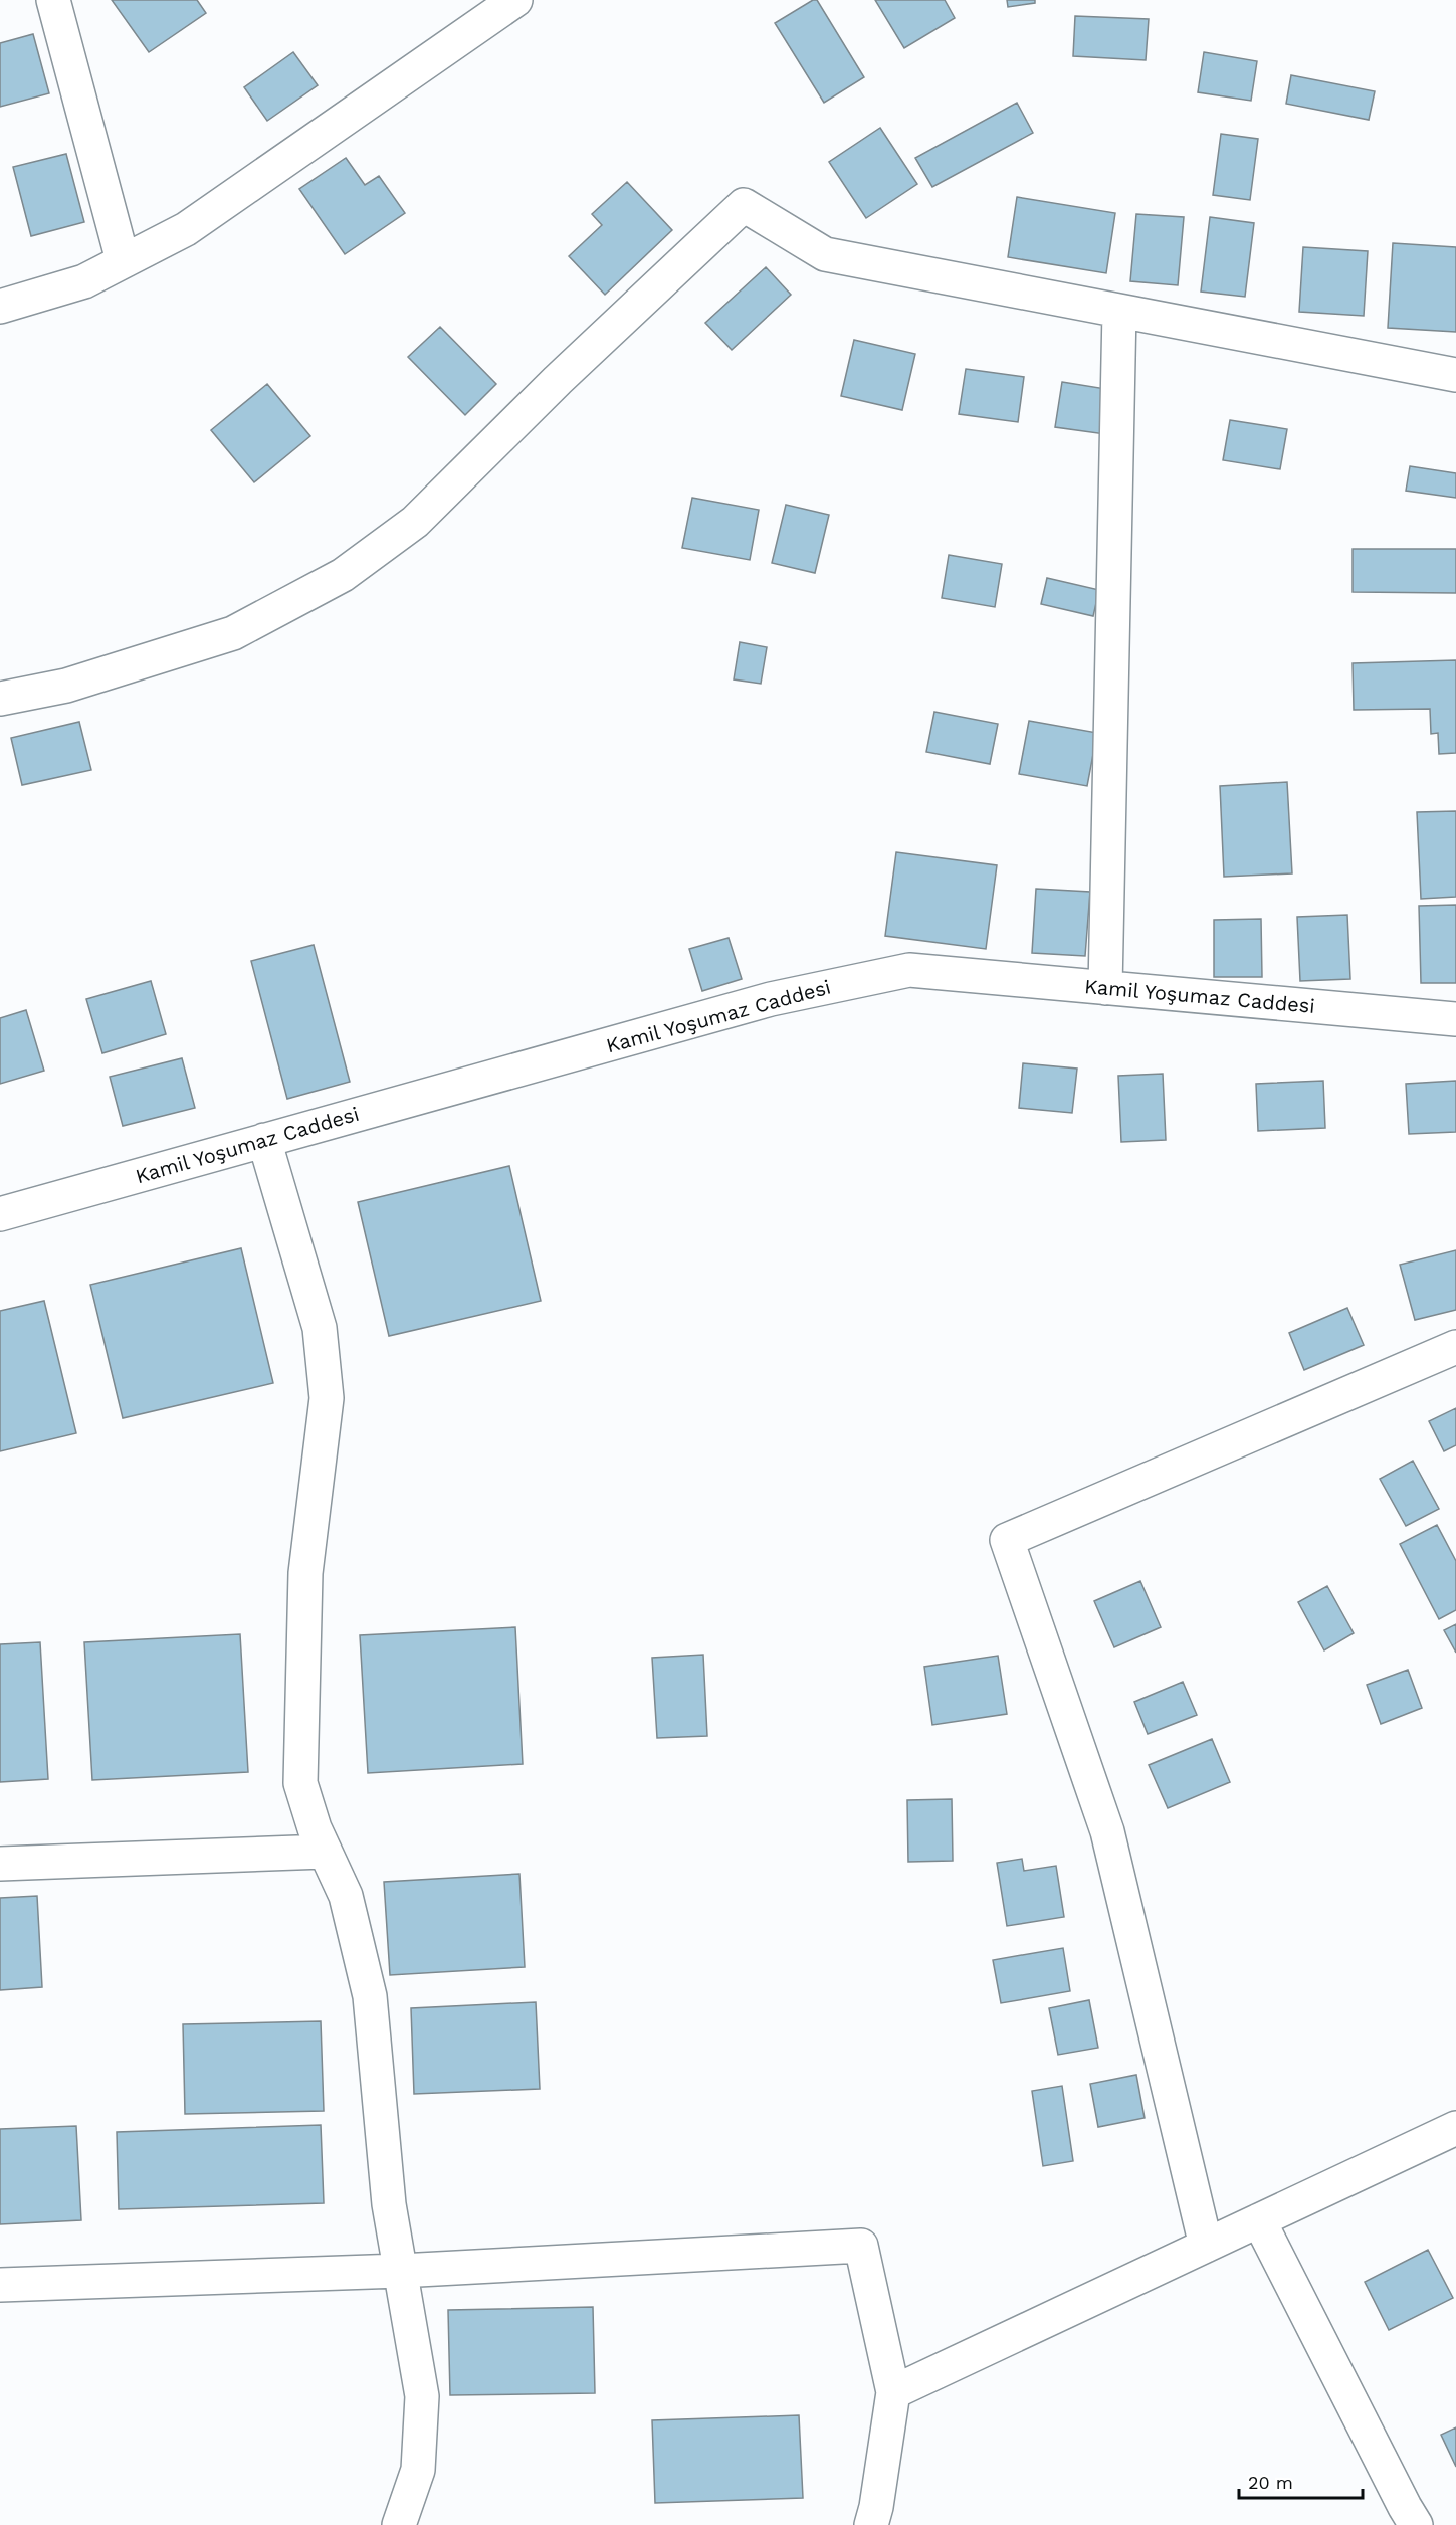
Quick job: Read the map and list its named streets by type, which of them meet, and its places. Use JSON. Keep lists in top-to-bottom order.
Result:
{
  "streets": {
    "street": ["Kamil Yoşumaz Caddesi"]
  },
  "scale_bar": "20 m"
}
